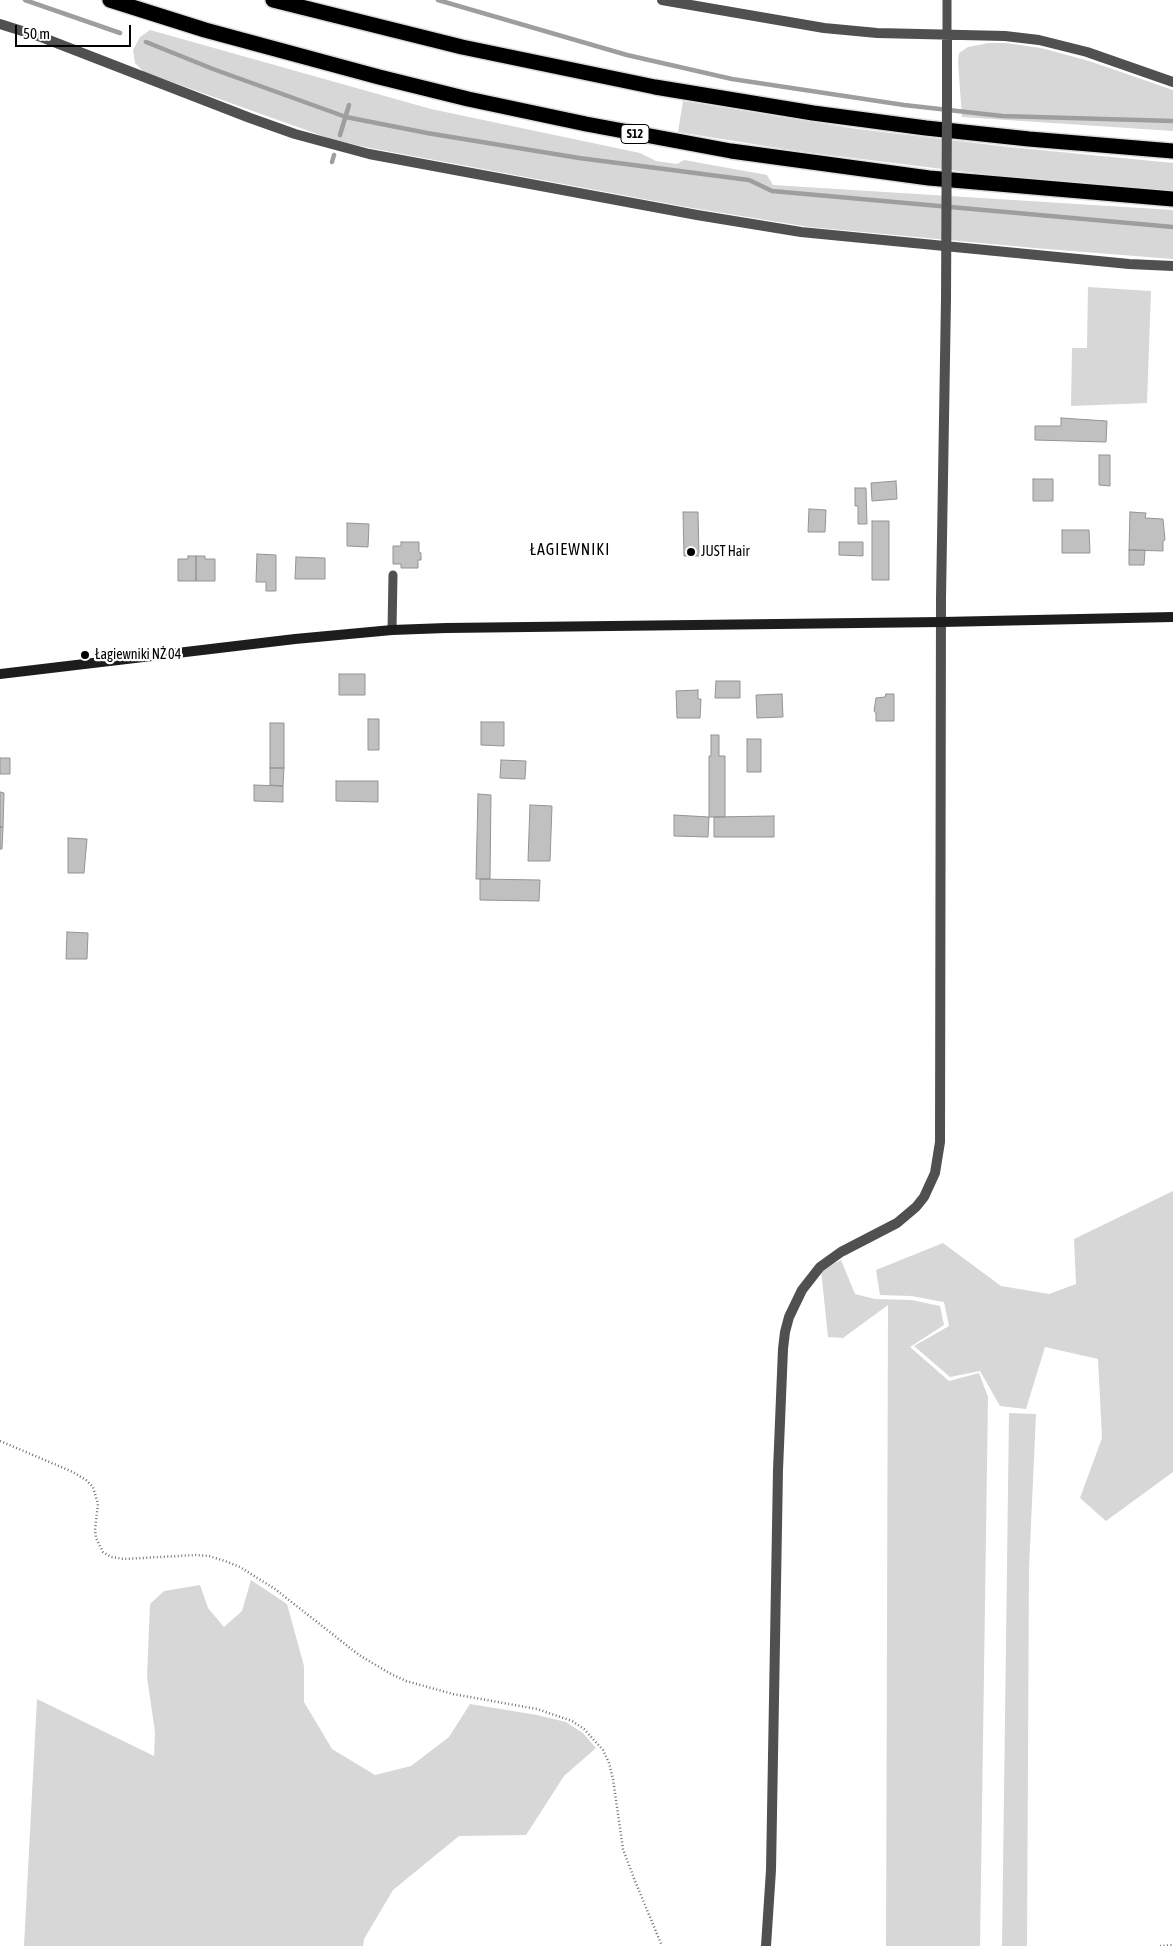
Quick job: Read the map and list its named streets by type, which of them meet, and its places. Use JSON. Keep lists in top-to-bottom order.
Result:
{
  "streets": {
    "highway": ["S12"]
  },
  "districts": ["ŁAGIEWNIKI"],
  "places": ["JUST Hair", "Łagiewniki NŻ 04"],
  "scale_bar": "50 m"
}
